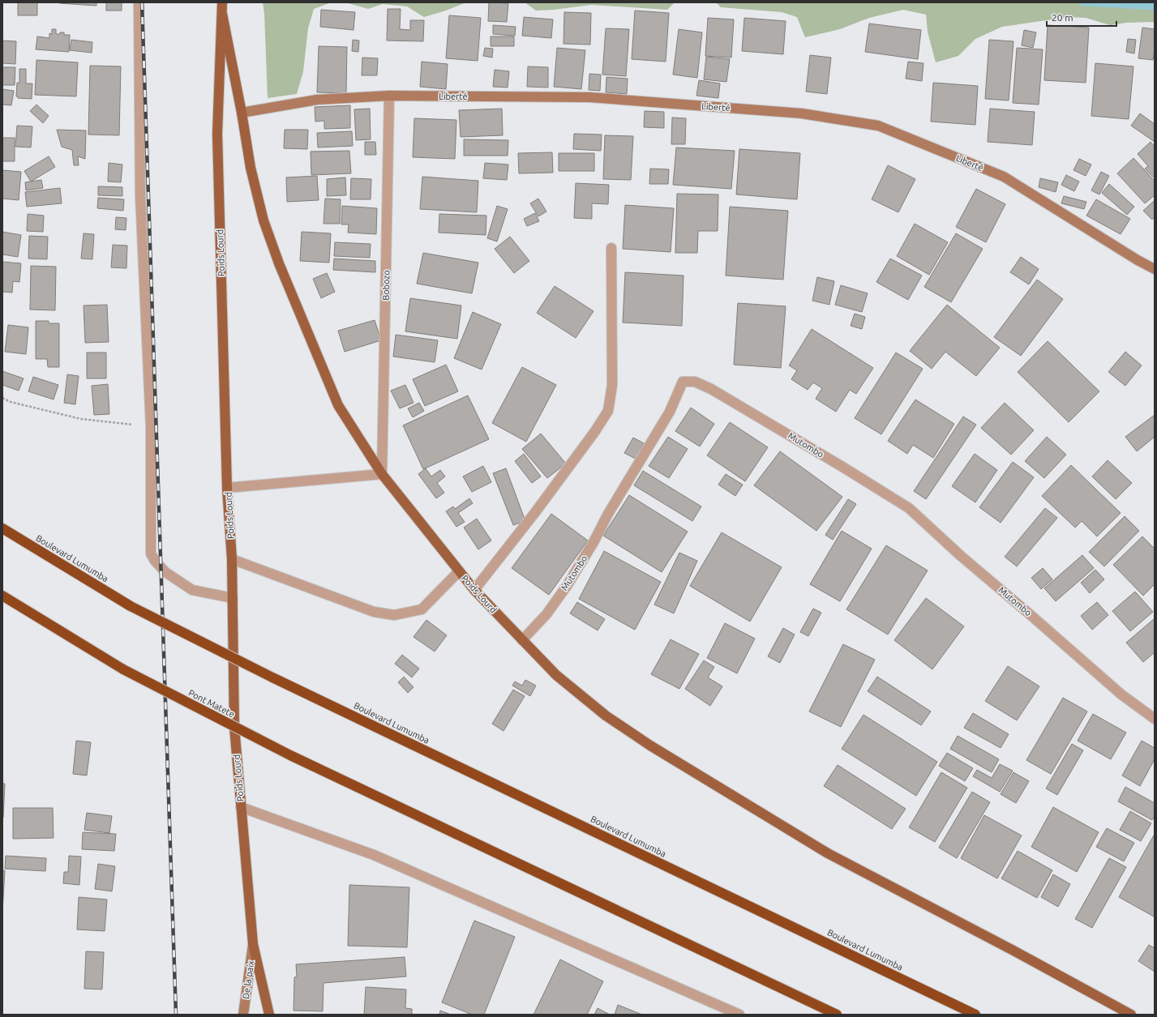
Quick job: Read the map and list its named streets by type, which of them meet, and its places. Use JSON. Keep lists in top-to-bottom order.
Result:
{
  "streets": {
    "highway": ["Boulevard Lumumba", "Pont Matete"],
    "main road": ["Poids Lourd"],
    "street": [
      "Liberté",
      "Bobozo",
      "Mutombo",
      "De la paix"
    ]
  },
  "crossings": [
    ["Liberté", "Poids Lourd"],
    ["Liberté", "Bobozo"],
    ["Poids Lourd", "Bobozo"],
    ["Poids Lourd", "Mutombo"],
    ["Poids Lourd", "De la paix"]
  ],
  "scale_bar": "20 m"
}
